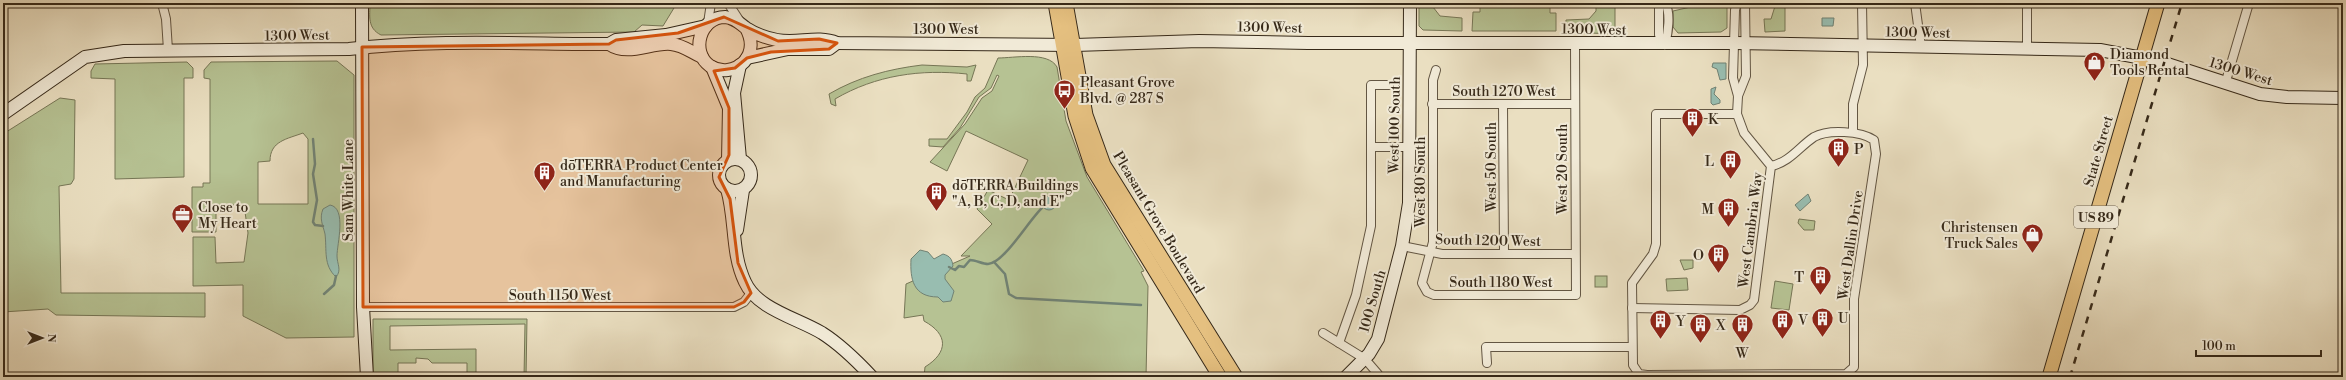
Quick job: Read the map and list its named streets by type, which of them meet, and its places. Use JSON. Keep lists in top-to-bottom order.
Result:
{
  "streets": {
    "main road": ["State Street", "US 89", "Pleasant Grove Boulevard"],
    "street": [
      "1300 West",
      "South 1270 West",
      "West 100 South",
      "West 50 South",
      "West 20 South",
      "West 80 South",
      "Sam White Lane",
      "West Cambria Way",
      "South 1200 West",
      "West Dallin Drive",
      "South 1180 West",
      "South 1150 West",
      "100 South"
    ]
  },
  "crossings": [
    ["1300 West", "West 100 South"],
    ["1300 West", "State Street"],
    ["1300 West", "West 20 South"],
    ["1300 West", "Sam White Lane"],
    ["1300 West", "Pleasant Grove Boulevard"],
    ["1300 West", "West Cambria Way"],
    ["South 1270 West", "West 50 South"],
    ["South 1270 West", "West 20 South"],
    ["South 1270 West", "West 80 South"],
    ["West 100 South", "South 1200 West"],
    ["West 100 South", "100 South"],
    ["West 50 South", "South 1200 West"],
    ["West 20 South", "South 1200 West"],
    ["West 20 South", "South 1180 West"],
    ["West 80 South", "South 1200 West"],
    ["West 80 South", "South 1180 West"],
    ["Sam White Lane", "South 1150 West"],
    ["South 1200 West", "100 South"]
  ],
  "places": {
    "shop": ["Diamond Tools Rental", "Christensen Truck Sales"],
    "bus stop": ["Pleasant Grove Blvd. @ 287 S"],
    "building": [
      "K",
      "P",
      "L",
      "dōTERRA Product Center and Manufacturing",
      "dōTERRA Buildings \"A, B, C, D, and E\"",
      "M",
      "O",
      "T",
      "U",
      "V",
      "Y",
      "X",
      "W"
    ],
    "office": ["Close to My Heart"]
  },
  "scale_bar": "100 m",
  "north": "right"
}
